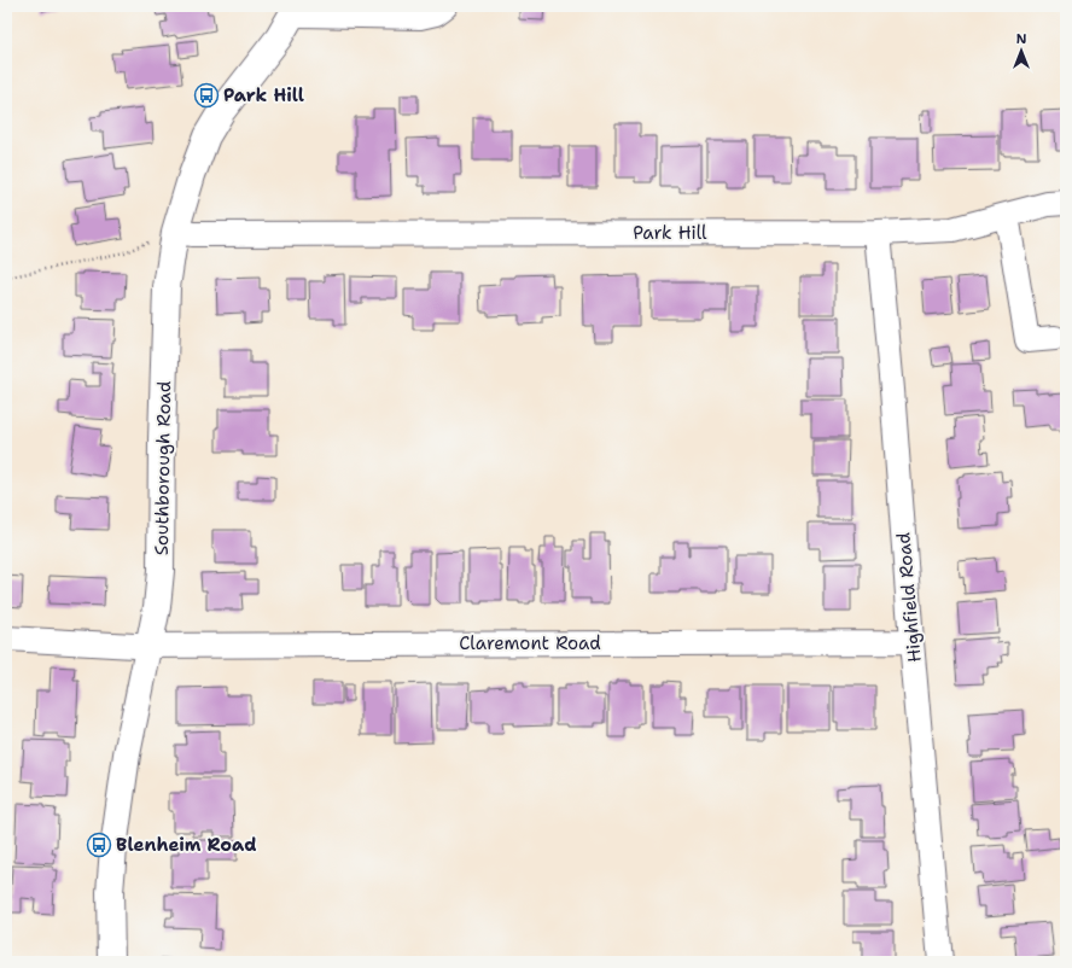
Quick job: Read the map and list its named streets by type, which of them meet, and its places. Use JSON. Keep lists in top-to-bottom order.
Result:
{
  "streets": {
    "street": [
      "Park Hill",
      "Southborough Road",
      "Highfield Road",
      "Claremont Road"
    ]
  },
  "crossings": [
    ["Park Hill", "Southborough Road"],
    ["Park Hill", "Highfield Road"],
    ["Southborough Road", "Claremont Road"],
    ["Highfield Road", "Claremont Road"]
  ],
  "places": {
    "bus stop": ["Park Hill", "Blenheim Road"]
  },
  "north": "top"
}
